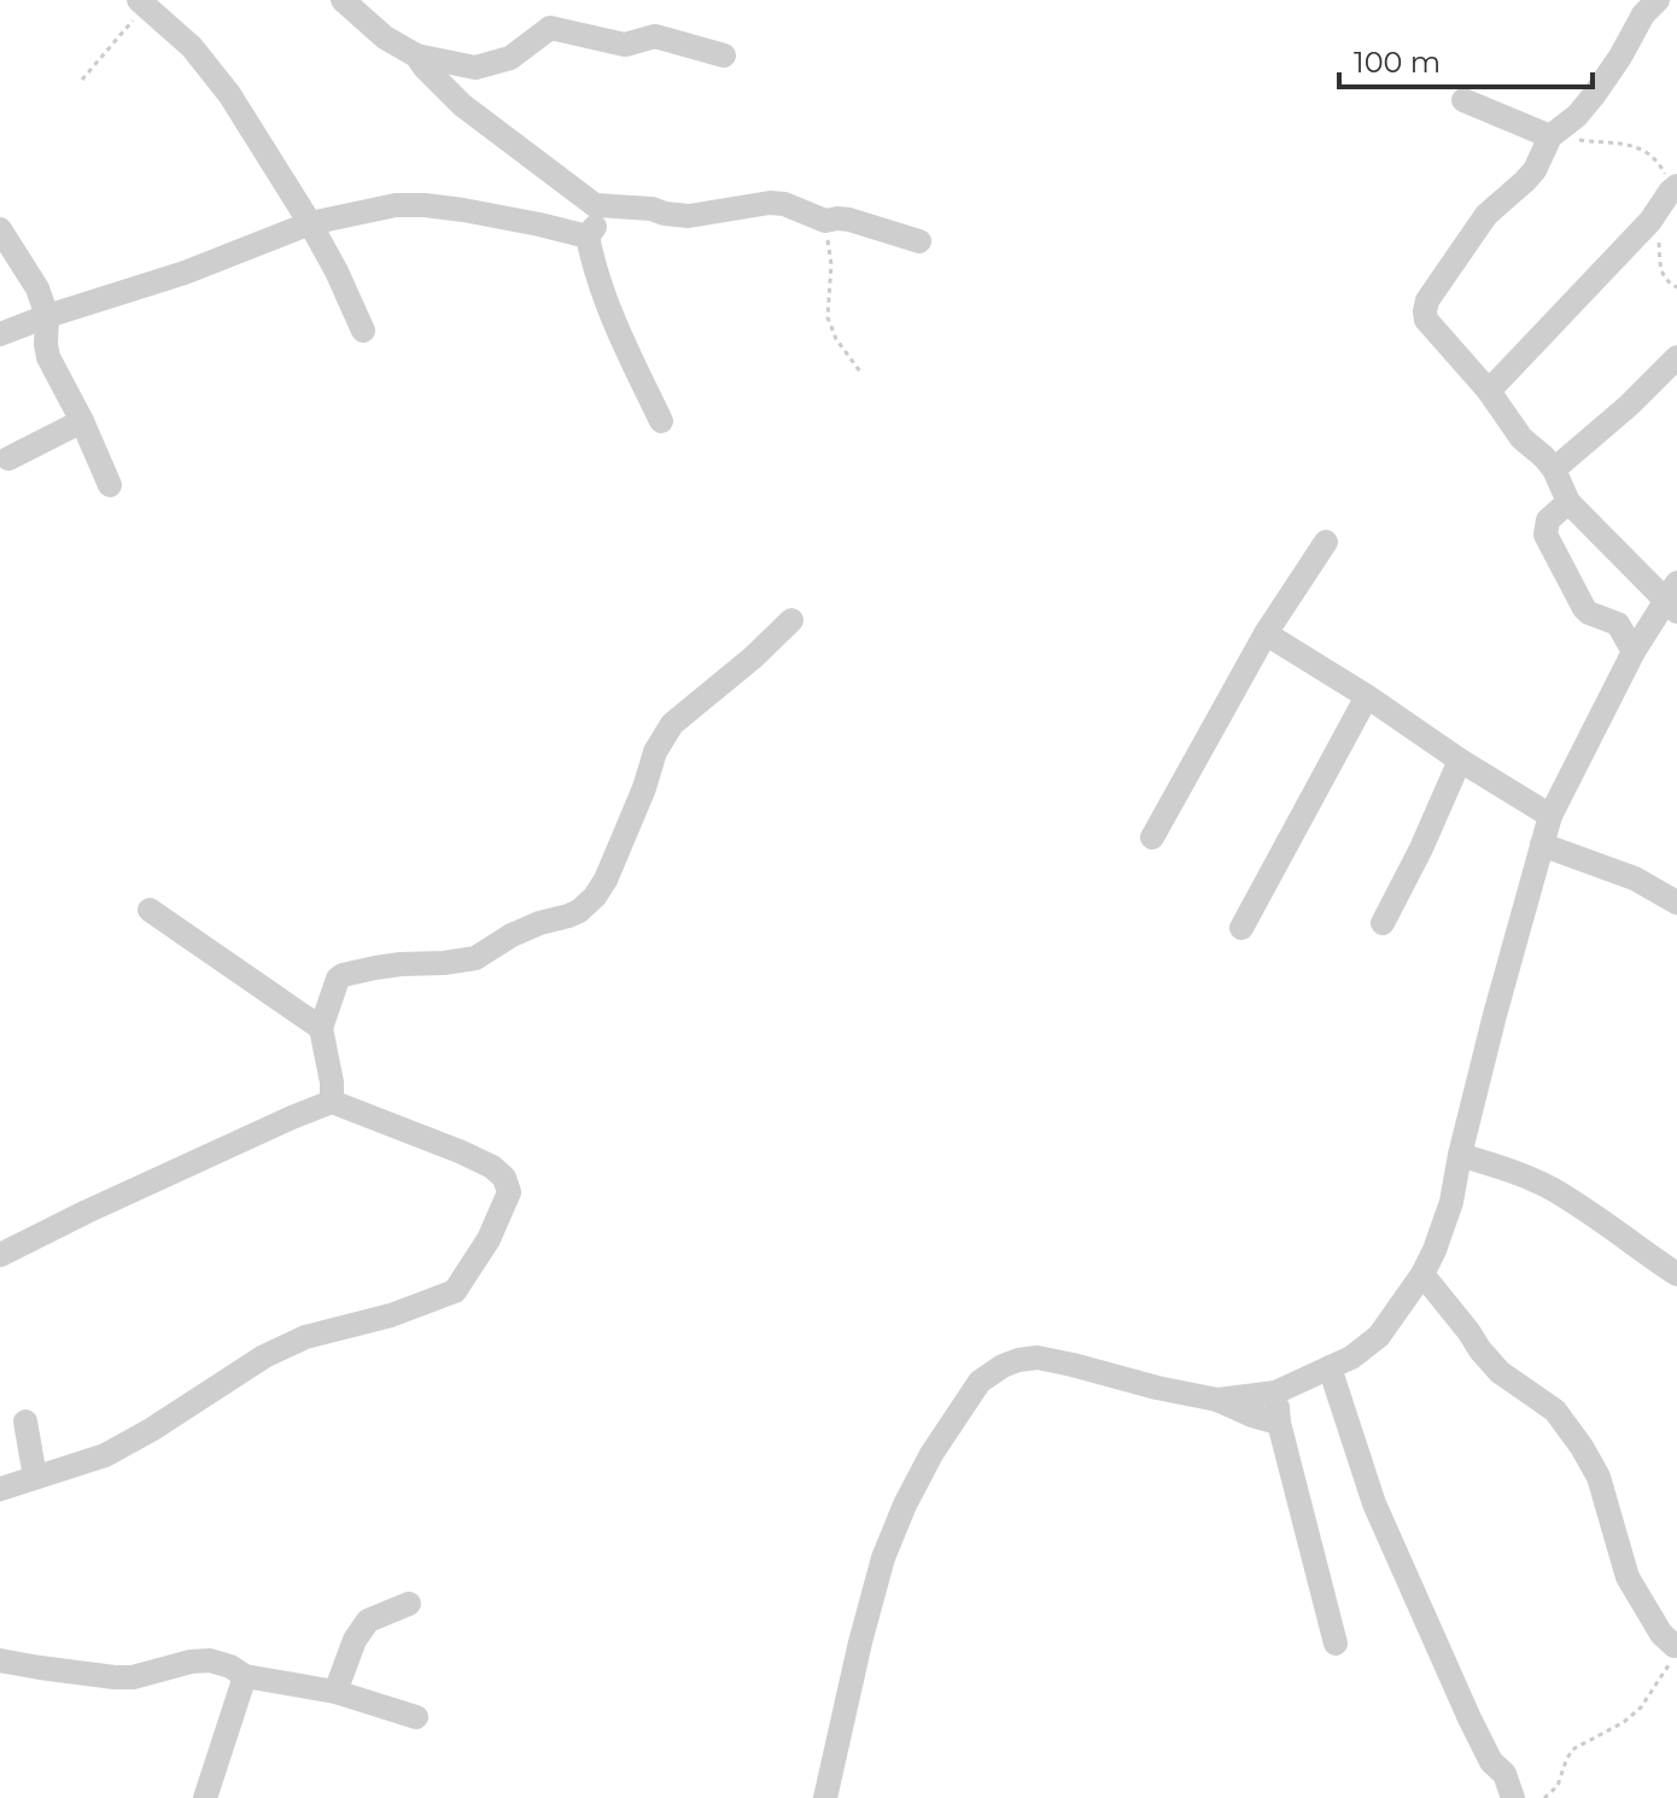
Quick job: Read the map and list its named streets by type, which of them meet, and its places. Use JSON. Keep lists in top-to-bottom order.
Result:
{
  "scale_bar": "100 m"
}
